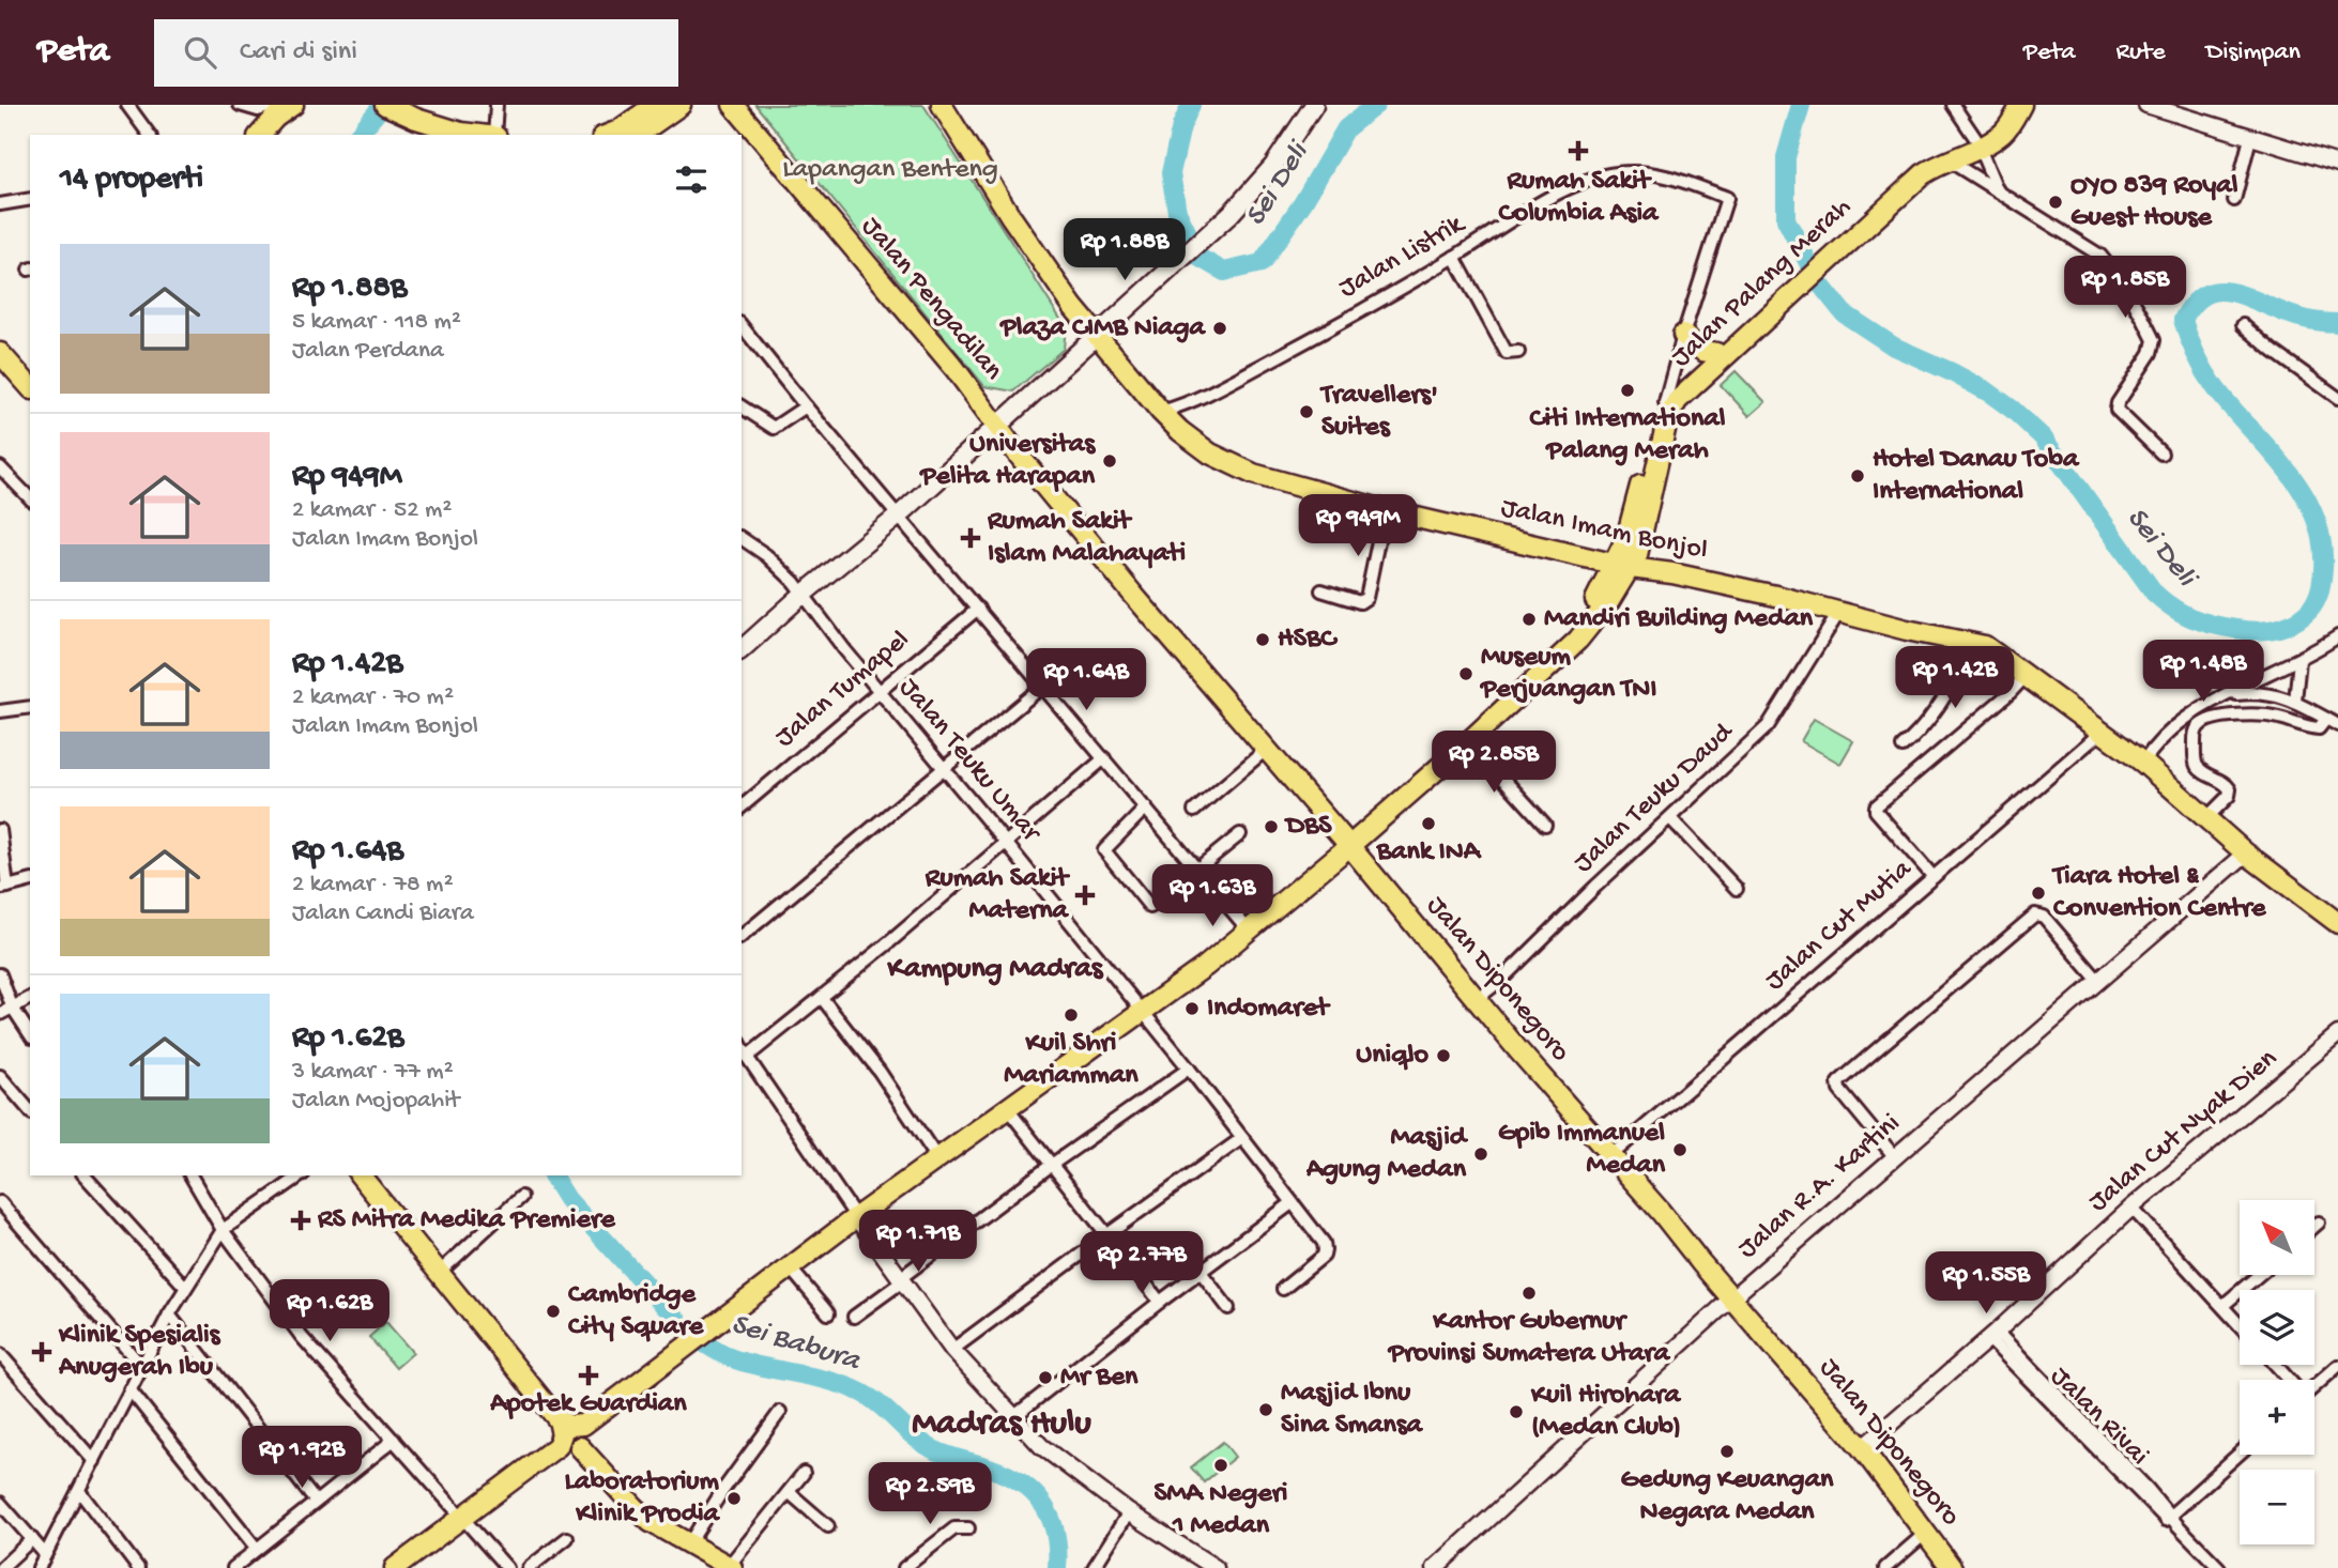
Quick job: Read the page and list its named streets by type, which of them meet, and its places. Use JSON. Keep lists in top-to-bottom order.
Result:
{
  "streets": {
    "main road": [
      "Jalan Palang Merah",
      "Jalan Pengadilan",
      "Jalan Imam Bonjol",
      "Jalan Diponegoro"
    ],
    "street": [
      "Jalan Listrik",
      "Jalan Tumapel",
      "Jalan Teuku Umar",
      "Jalan Teuku Daud",
      "Jalan Cut Mutia",
      "Jalan Cut Nyak Dien",
      "Jalan R.A. Kartini",
      "Jalan Rivai"
    ]
  },
  "crossings": [
    ["Jalan Listrik", "Jalan Palang Merah"],
    ["Jalan Listrik", "Jalan Imam Bonjol"],
    ["Jalan Palang Merah", "Jalan Imam Bonjol"],
    ["Jalan Pengadilan", "Jalan Diponegoro"],
    ["Jalan Imam Bonjol", "Jalan Teuku Daud"],
    ["Jalan Imam Bonjol", "Jalan Cut Mutia"],
    ["Jalan Imam Bonjol", "Jalan R.A. Kartini"],
    ["Jalan Tumapel", "Jalan Teuku Umar"],
    ["Jalan Teuku Daud", "Jalan Diponegoro"],
    ["Jalan Cut Mutia", "Jalan Diponegoro"],
    ["Jalan Diponegoro", "Jalan Cut Nyak Dien"],
    ["Jalan Diponegoro", "Jalan R.A. Kartini"],
    ["Jalan Cut Nyak Dien", "Jalan Rivai"]
  ],
  "districts": ["Kampung Madras", "Madras Hulu"],
  "water": ["Sei Deli", "Sei Babura"],
  "parks": ["Lapangan Benteng"],
  "places": {
    "health": [
      "Rumah Sakit Columbia Asia",
      "Rumah Sakit Islam Malahayati",
      "Rumah Sakit Materna",
      "RS Mitra Medika Premiere",
      "Klinik Spesialis Anugerah Ibu",
      "Apotek Guardian"
    ],
    "other": [
      "OYO 839 Royal Guest House",
      "Plaza CIMB Niaga",
      "Citi International Palang Merah",
      "Travellers' Suites",
      "Universitas Pelita Harapan",
      "Hotel Danau Toba International",
      "Mandiri Building Medan",
      "HSBC",
      "Museum Perjuangan TNI",
      "Bank INA",
      "DBS",
      "Tiara Hotel & Convention Centre",
      "Indomaret",
      "Kuil Shri Mariamman",
      "Uniqlo",
      "Gpib Immanuel Medan",
      "Masjid Agung Medan",
      "Kantor Gubernur Provinsi Sumatera Utara",
      "Cambridge City Square",
      "Mr Ben",
      "Masjid Ibnu Sina Smansa",
      "Kuil Hirohara (Medan Club)",
      "Gedung Keuangan Negara Medan",
      "SMA Negeri 1 Medan",
      "Laboratorium Klinik Prodia"
    ]
  },
  "north": "top left",
  "page": {
    "header": "Peta",
    "search": "Cari di sini",
    "nav": ["Peta", "Rute", "Disimpan"],
    "heading": "14 properti",
    "price": [
      "Rp 1.88B",
      "Rp 1.85B",
      "Rp 949M",
      "Rp 1.48B",
      "Rp 1.42B",
      "Rp 1.64B",
      "Rp 2.85B",
      "Rp 1.63B",
      "Rp 1.71B",
      "Rp 2.77B",
      "Rp 1.55B",
      "Rp 1.62B",
      "Rp 1.92B",
      "Rp 2.59B"
    ],
    "list": [
      {
        "name": "Rp 1.88B",
        "note": "5 kamar · 118 m² · Jalan Perdana"
      },
      {
        "name": "Rp 949M",
        "note": "2 kamar · 52 m² · Jalan Imam Bonjol"
      },
      {
        "name": "Rp 1.42B",
        "note": "2 kamar · 70 m² · Jalan Imam Bonjol"
      },
      {
        "name": "Rp 1.64B",
        "note": "2 kamar · 78 m² · Jalan Candi Biara"
      },
      {
        "name": "Rp 1.62B",
        "note": "3 kamar · 77 m² · Jalan Mojopahit"
      }
    ],
    "map_buttons": ["+", "−"]
  }
}
